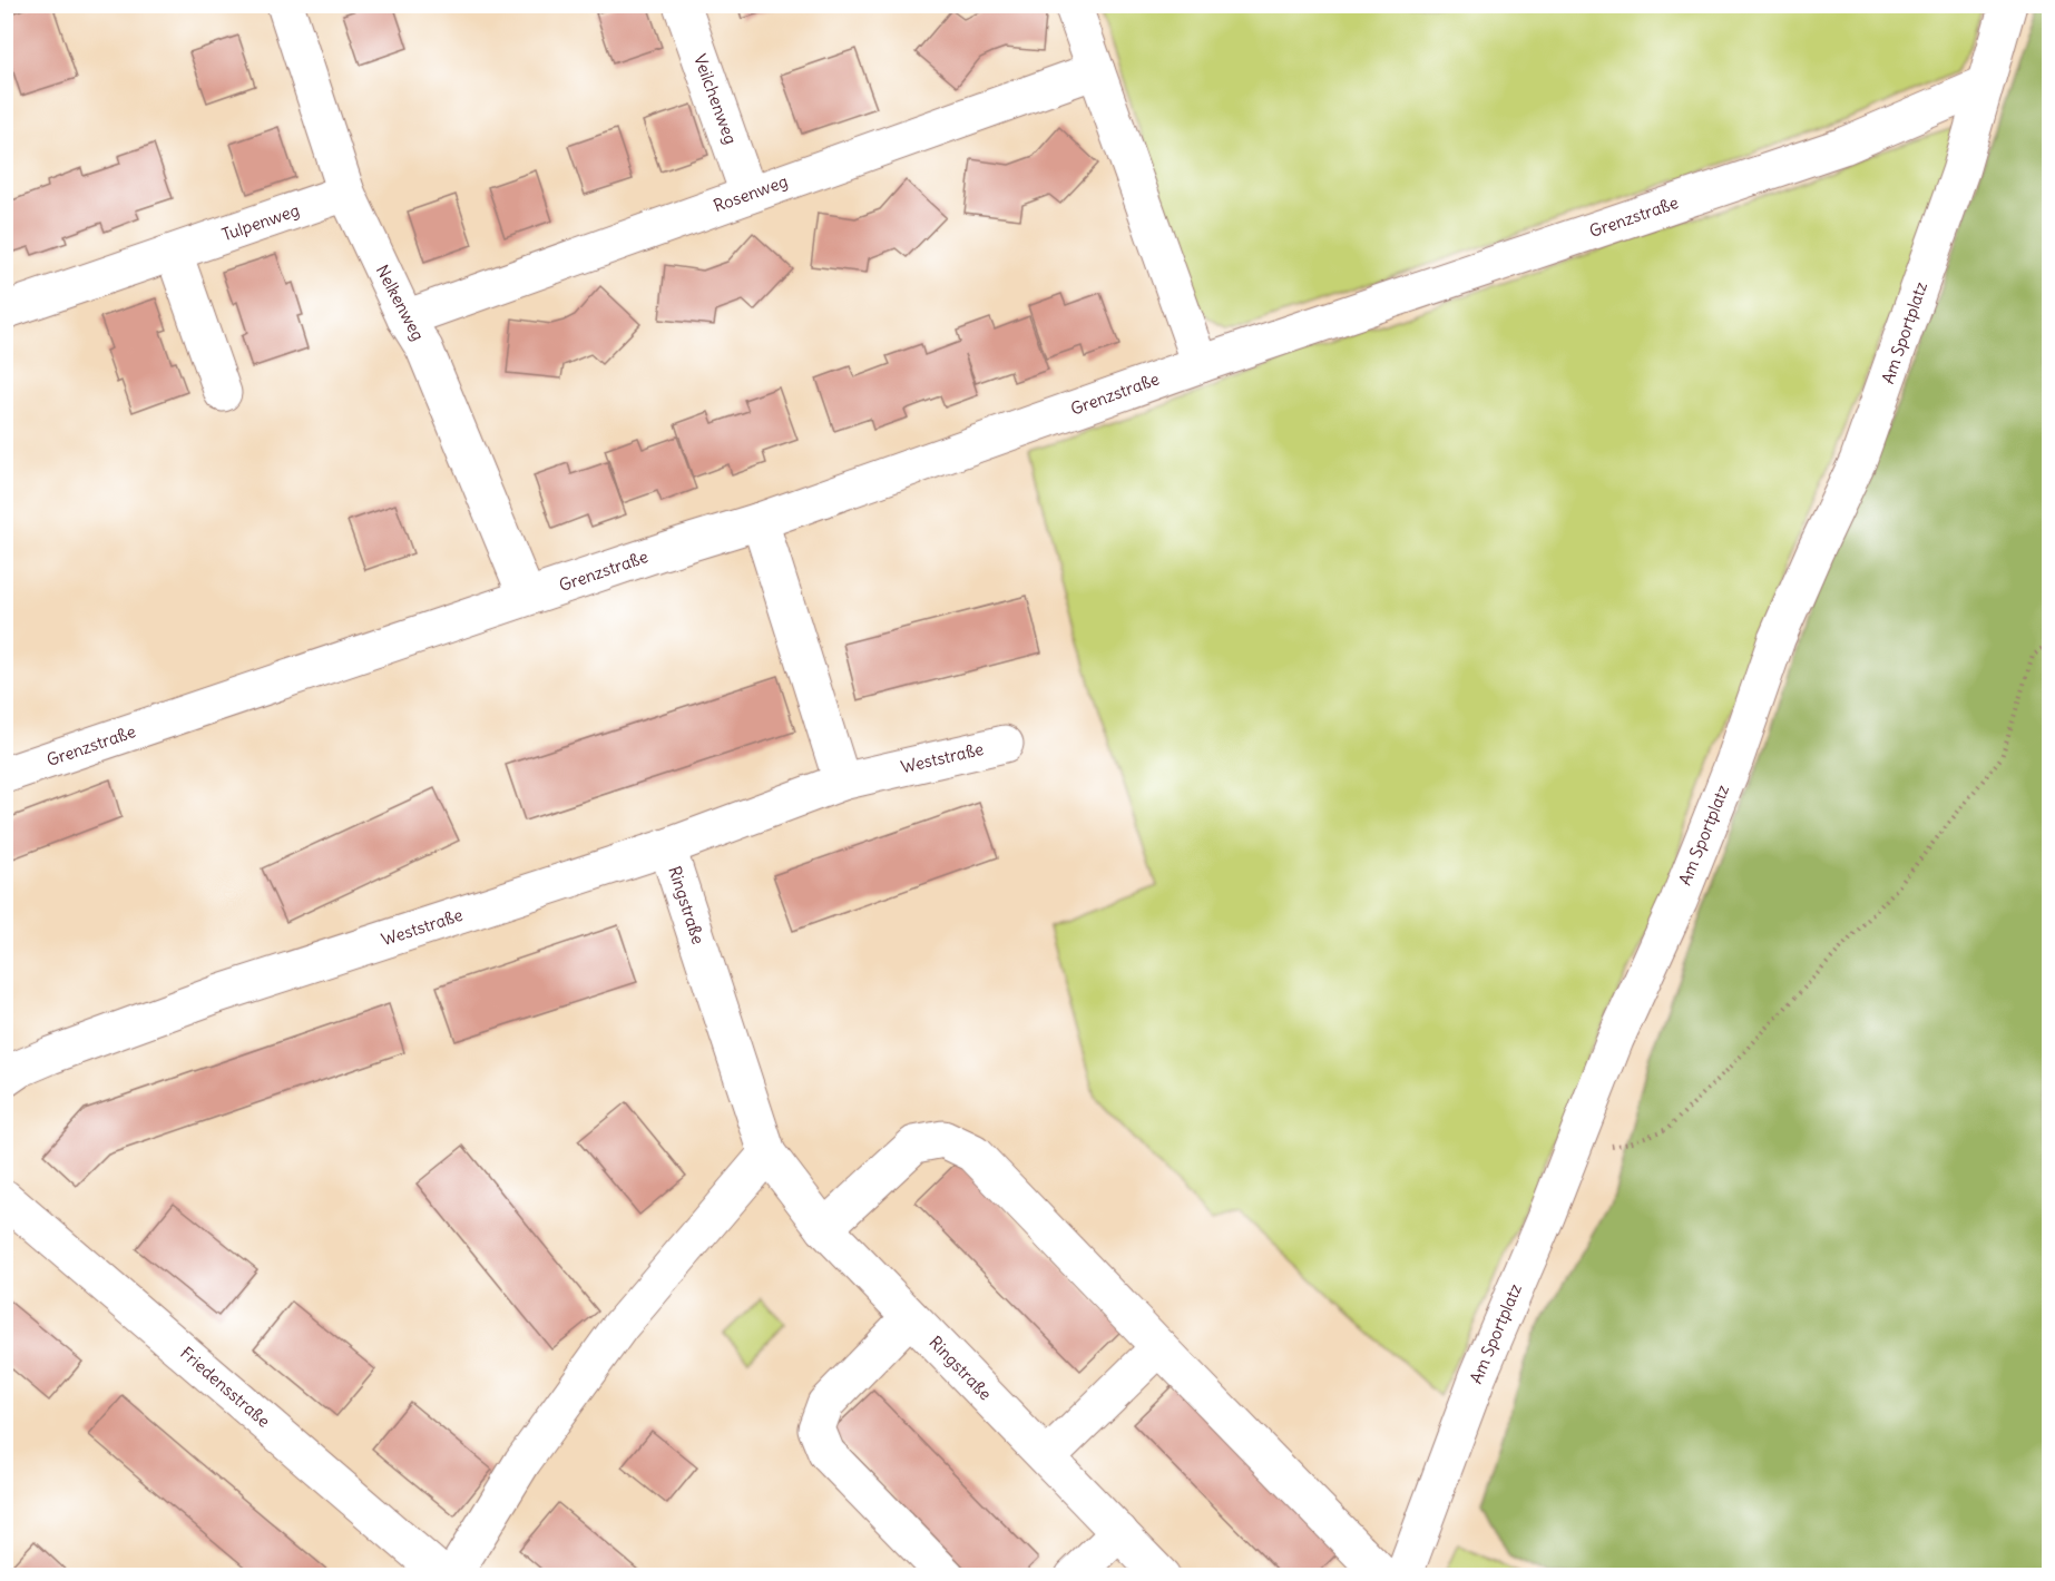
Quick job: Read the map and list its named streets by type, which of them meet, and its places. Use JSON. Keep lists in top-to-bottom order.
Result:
{
  "streets": {
    "street": [
      "Veilchenweg",
      "Rosenweg",
      "Grenzstraße",
      "Tulpenweg",
      "Nelkenweg",
      "Am Sportplatz",
      "Weststraße",
      "Ringstraße",
      "Friedensstraße"
    ]
  },
  "crossings": [
    ["Veilchenweg", "Rosenweg"],
    ["Rosenweg", "Nelkenweg"],
    ["Grenzstraße", "Nelkenweg"],
    ["Grenzstraße", "Am Sportplatz"],
    ["Tulpenweg", "Nelkenweg"],
    ["Weststraße", "Ringstraße"]
  ]
}
